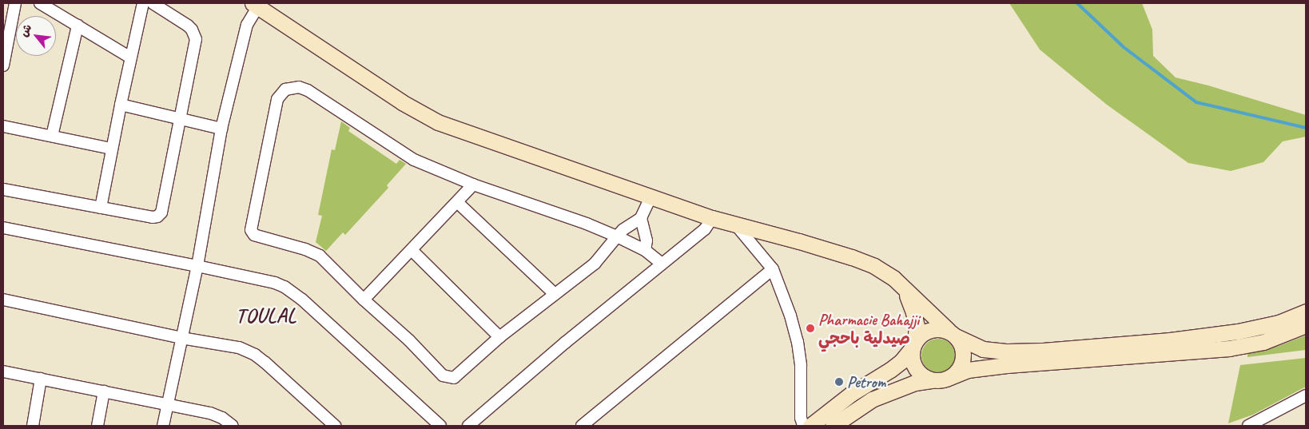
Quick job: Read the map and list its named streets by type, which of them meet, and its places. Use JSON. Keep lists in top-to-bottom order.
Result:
{
  "districts": ["TOULAL"],
  "places": ["Pharmacie Bahajji صيدلية باحجي", "Petrom"],
  "north": "top left"
}
